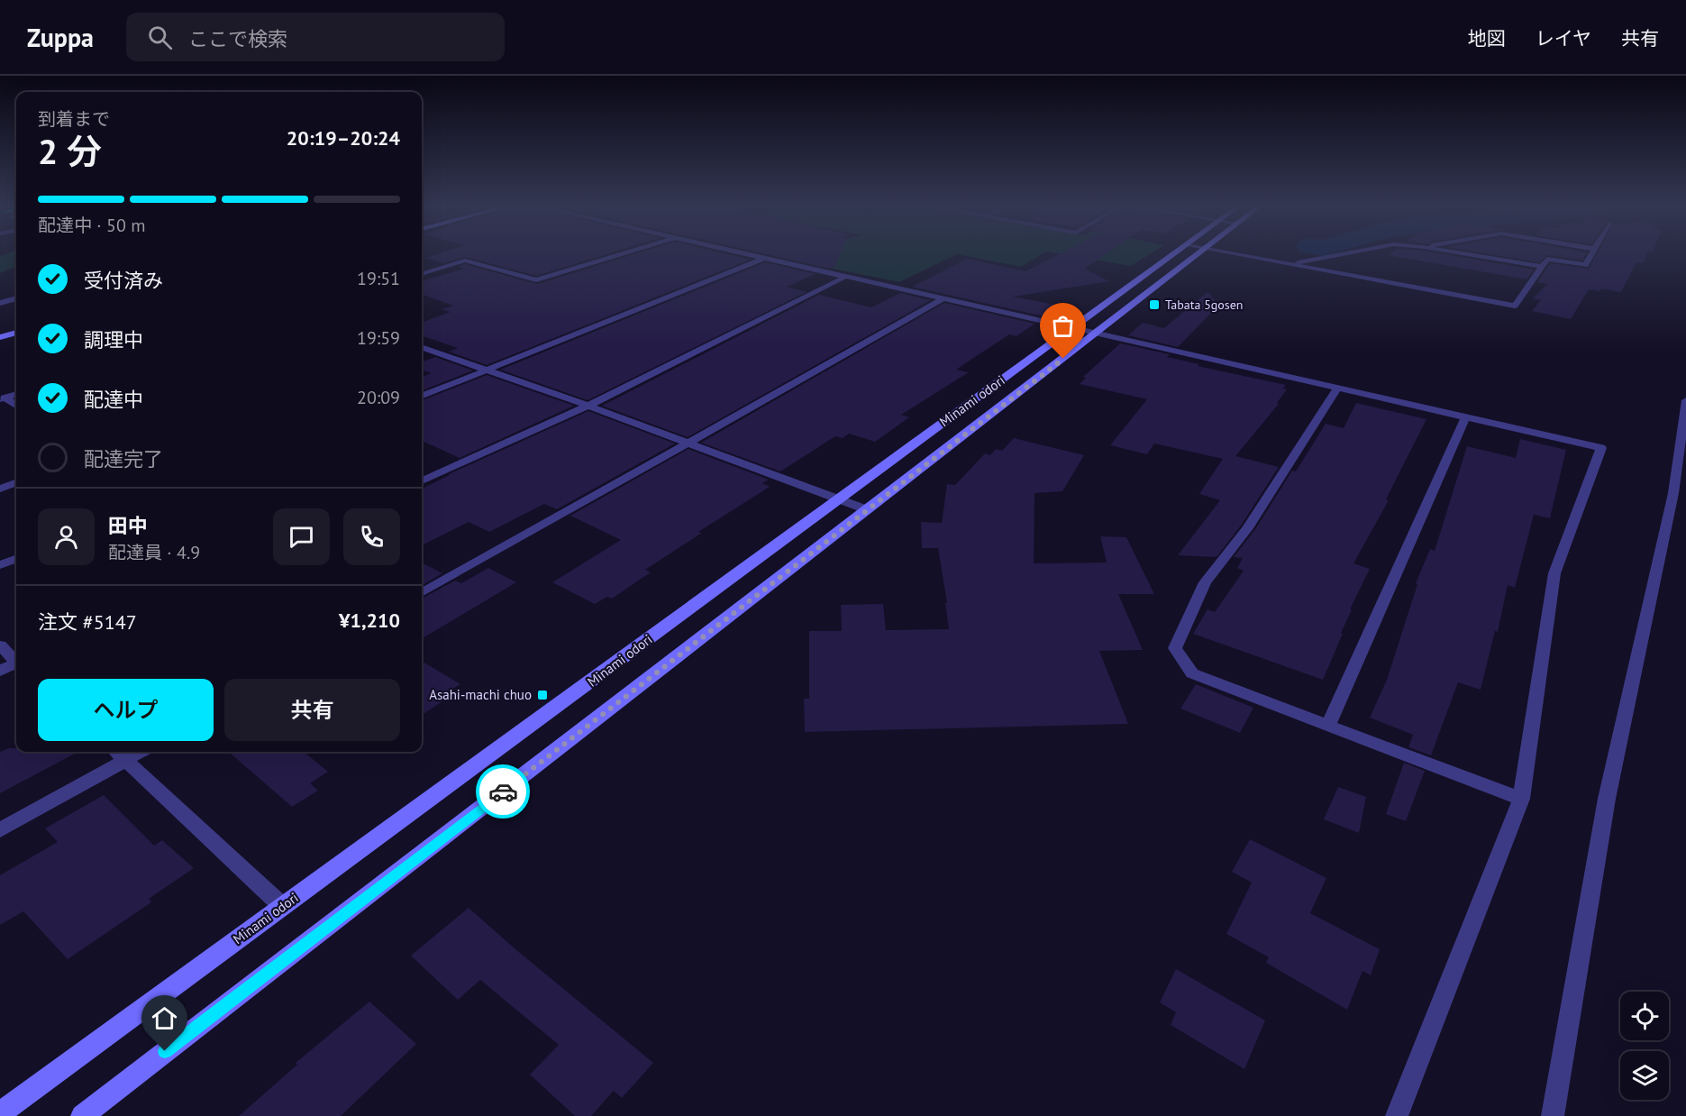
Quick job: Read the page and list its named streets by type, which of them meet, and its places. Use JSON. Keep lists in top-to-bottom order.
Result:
{
  "streets": {
    "street": ["Minami odori"]
  },
  "places": {
    "transit": ["Tabata 5gosen", "Asahi-machi chuo"]
  },
  "page": {
    "header": "Zuppa",
    "search": "ここで検索",
    "nav": ["地図", "レイヤ", "共有"],
    "heading": ["2 分", "到着まで", "20:19–20:24"],
    "panel": [
      "田中",
      "配達員 · 4.9",
      "注文 #5147",
      "¥1,210"
    ],
    "bar": "配達中 · 50 m",
    "list": [
      ["受付済み", "19:51"],
      ["調理中", "19:59"],
      ["配達中", "20:09"],
      "配達完了"
    ],
    "buttons": ["ヘルプ", "共有"]
  }
}
